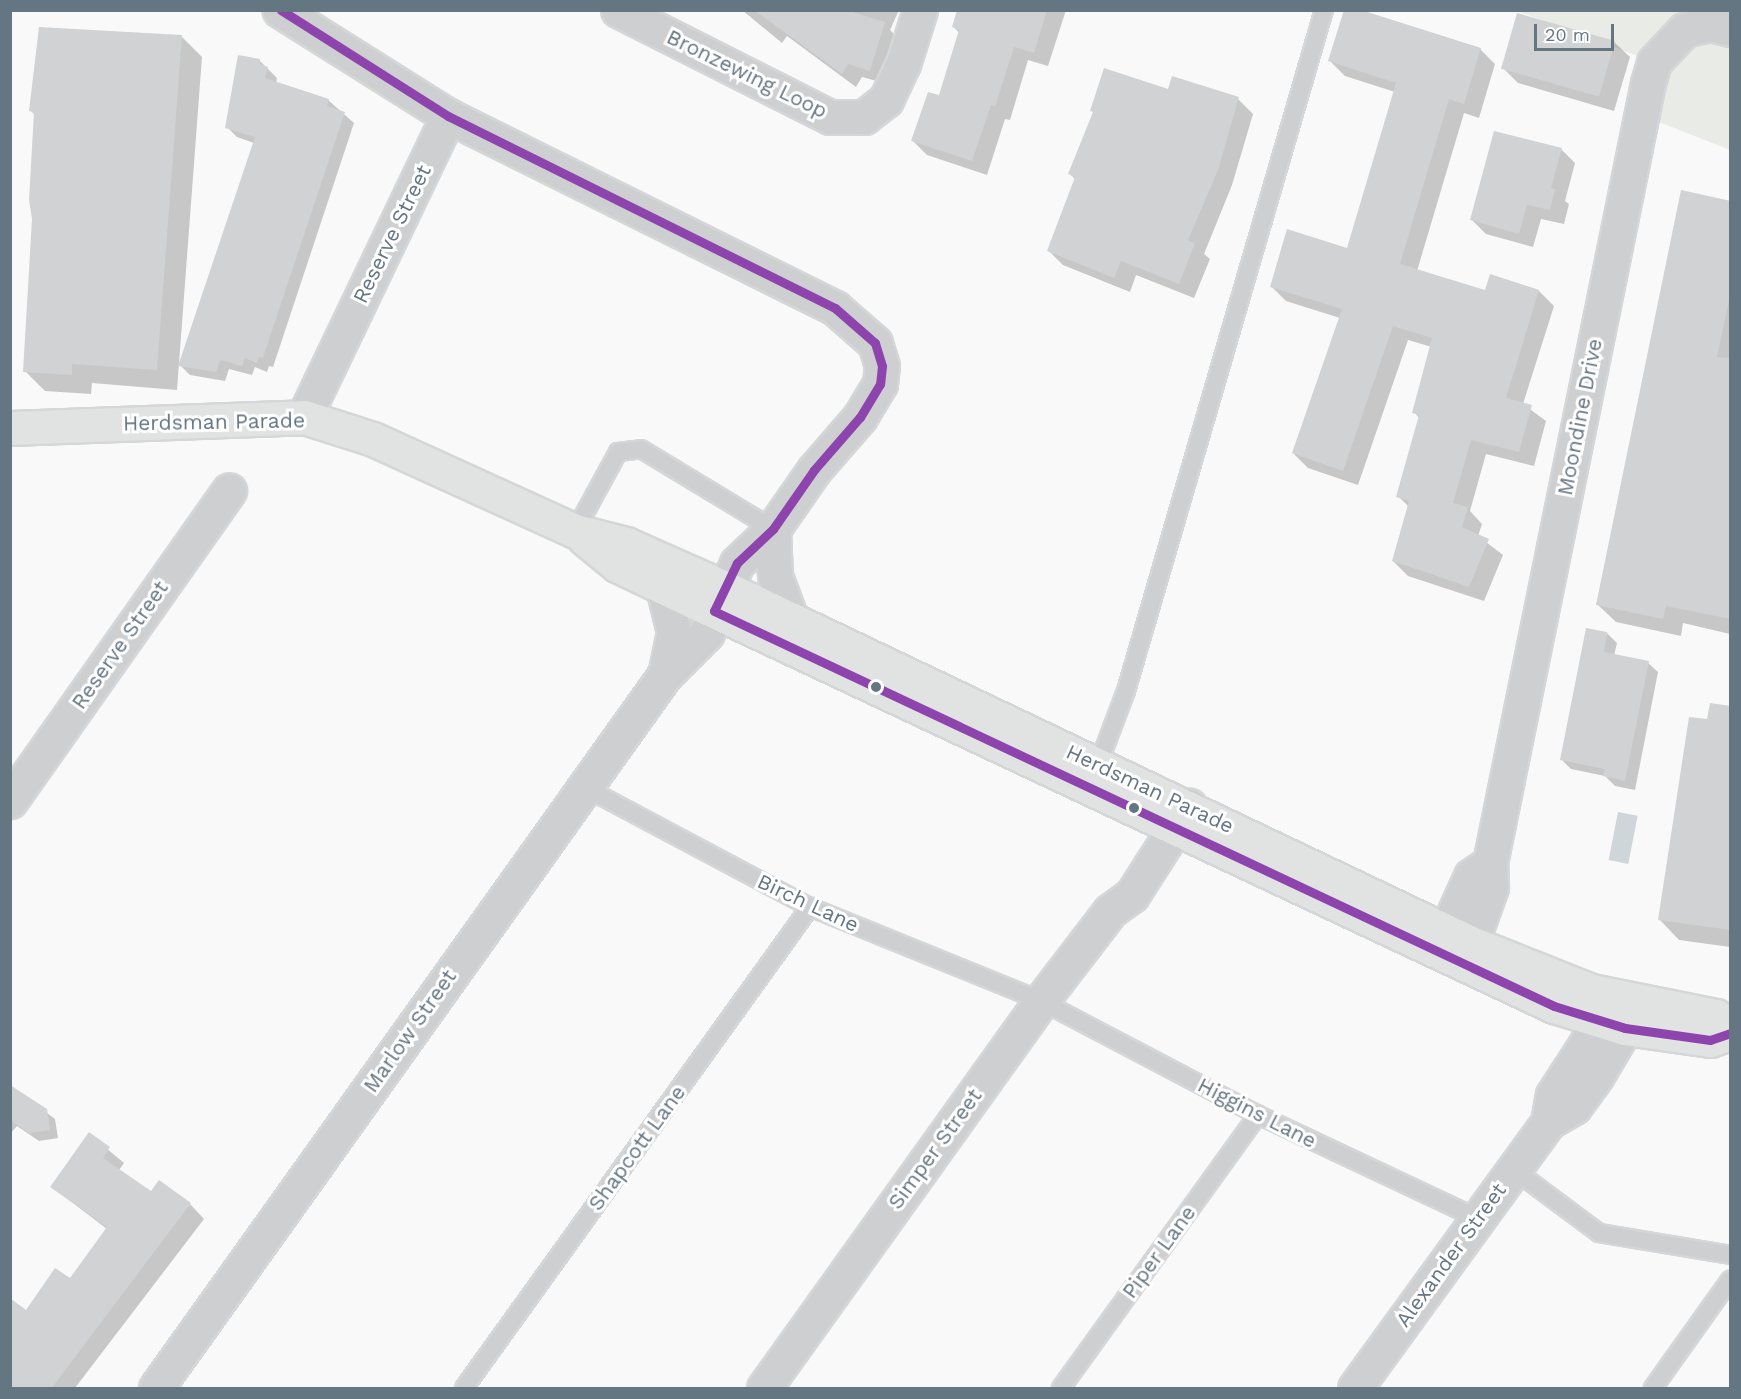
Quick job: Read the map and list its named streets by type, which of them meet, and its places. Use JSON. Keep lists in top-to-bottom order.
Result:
{
  "streets": {
    "main road": ["Herdsman Parade"],
    "street": [
      "Bronzewing Loop",
      "Reserve Street",
      "Moondine Drive",
      "Marlow Street",
      "Simper Street",
      "Alexander Street"
    ],
    "lane": [
      "Birch Lane",
      "Higgins Lane",
      "Shapcott Lane",
      "Piper Lane"
    ]
  },
  "crossings": [
    ["Reserve Street", "Herdsman Parade"],
    ["Reserve Street", "Marlow Street"],
    ["Moondine Drive", "Herdsman Parade"],
    ["Herdsman Parade", "Marlow Street"],
    ["Herdsman Parade", "Simper Street"],
    ["Herdsman Parade", "Alexander Street"],
    ["Birch Lane", "Marlow Street"],
    ["Birch Lane", "Higgins Lane"],
    ["Birch Lane", "Shapcott Lane"],
    ["Birch Lane", "Simper Street"],
    ["Higgins Lane", "Simper Street"],
    ["Higgins Lane", "Piper Lane"],
    ["Higgins Lane", "Alexander Street"]
  ],
  "scale_bar": "20 m"
}
